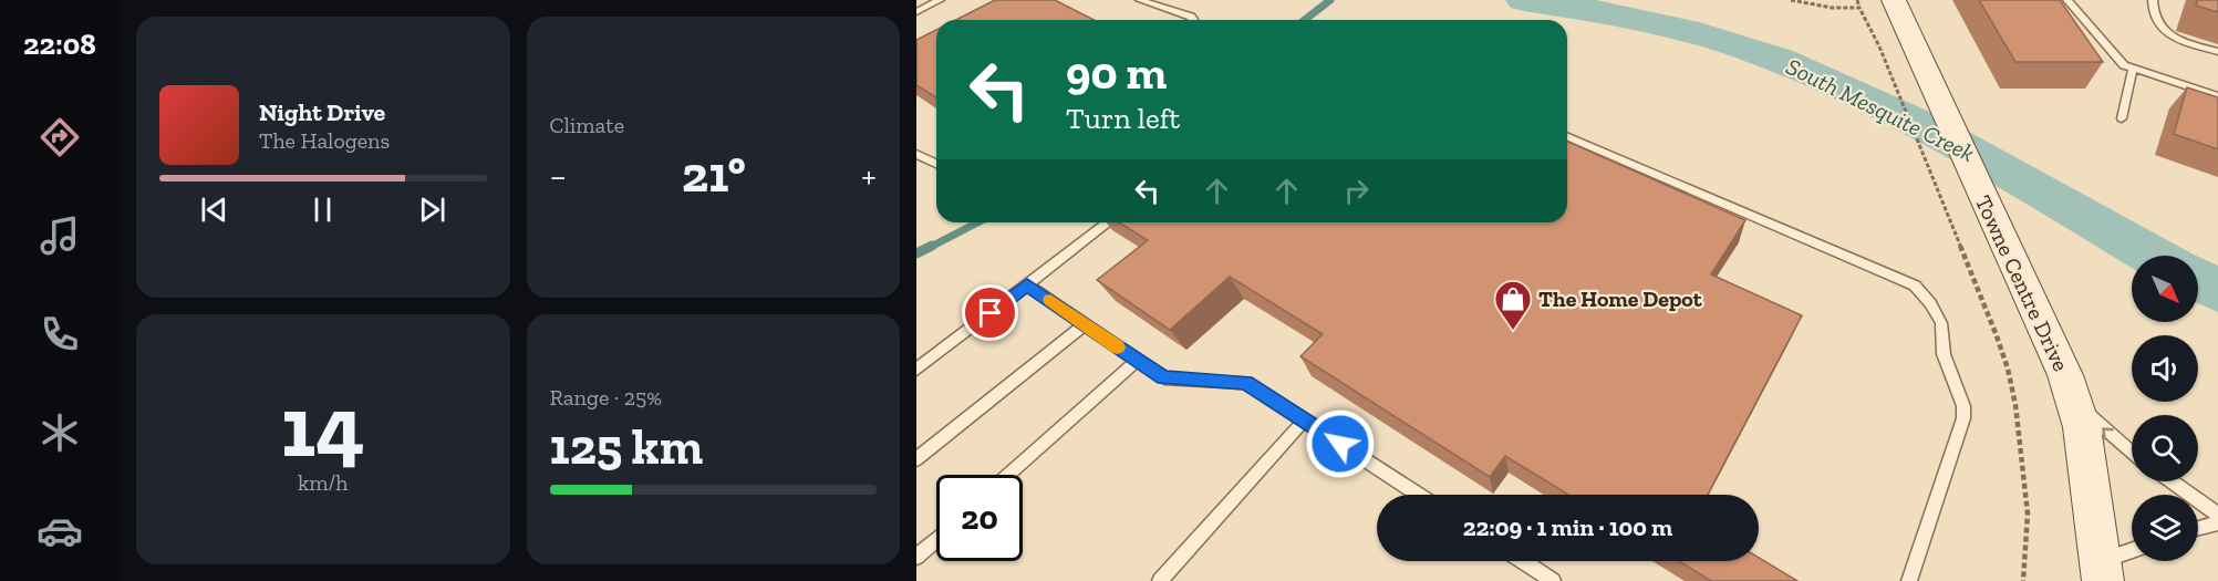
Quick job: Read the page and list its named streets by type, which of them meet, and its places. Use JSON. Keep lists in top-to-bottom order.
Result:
{
  "streets": {
    "street": ["Towne Centre Drive"]
  },
  "water": ["South Mesquite Creek"],
  "places": {
    "shop": ["The Home Depot"]
  },
  "north": "bottom right",
  "page": {
    "tabs": "22:08",
    "tile": [
      "Climate",
      ["14", "km/h"],
      ["Range · 25%", "125 km"]
    ],
    "turn": ["90 m", "Turn left"],
    "song": ["Night Drive", "The Halogens"],
    "heat": ["−", "21°", "+"],
    "limit": "20",
    "trip": "22:09 · 1 min · 100 m"
  }
}
